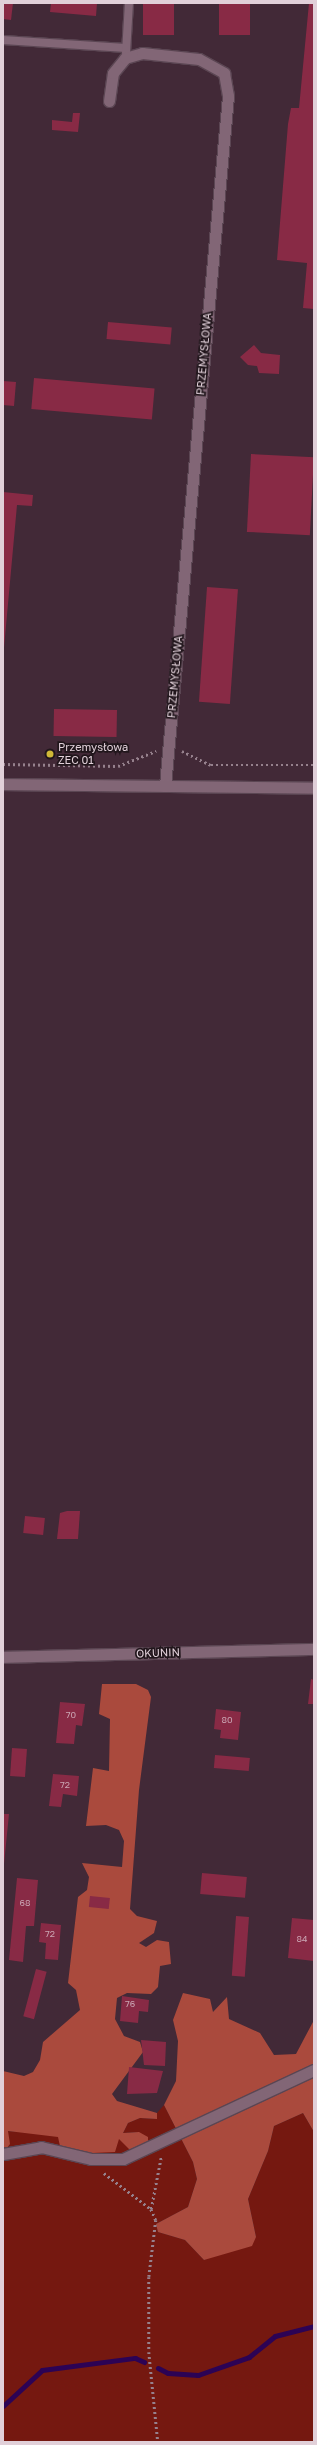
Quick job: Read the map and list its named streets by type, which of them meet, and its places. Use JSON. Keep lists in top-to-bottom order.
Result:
{
  "streets": {
    "street": ["PRZEMYSŁOWA", "OKUNIN"]
  },
  "places": ["Przemysłowa ZEC 01"],
  "house_numbers": [
    "70",
    "80",
    "72",
    "68",
    "72",
    "84",
    "76"
  ]
}
